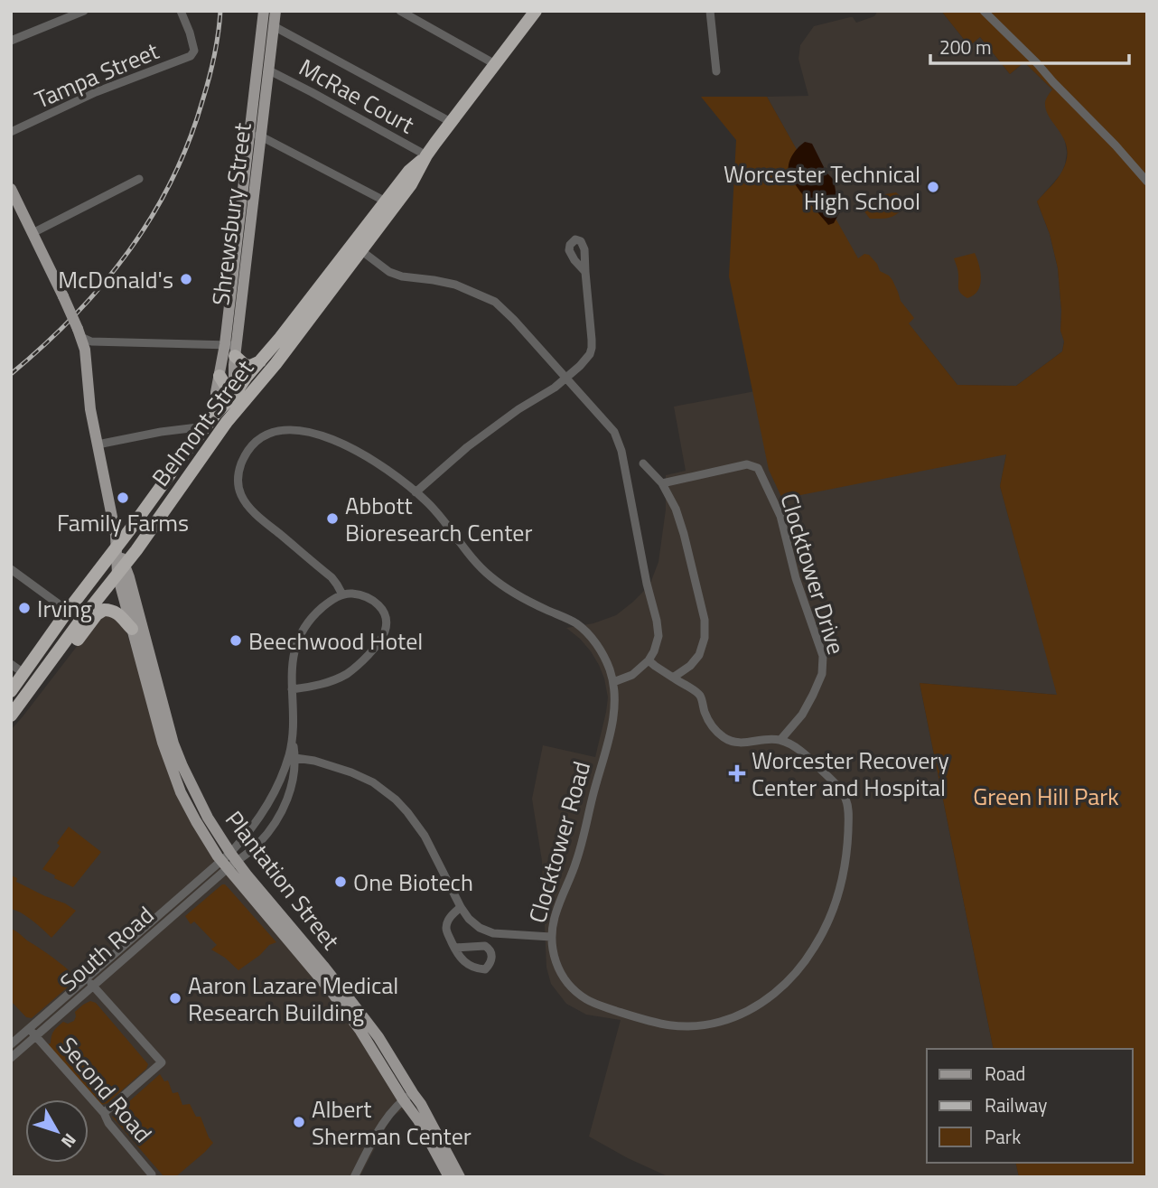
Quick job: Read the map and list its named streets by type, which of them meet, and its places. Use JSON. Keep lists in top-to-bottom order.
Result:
{
  "streets": {
    "highway": ["Belmont Street"],
    "main road": ["Shrewsbury Street", "Plantation Street"],
    "street": [
      "Tampa Street",
      "McRae Court",
      "Clocktower Drive",
      "Clocktower Road",
      "South Road",
      "Second Road"
    ]
  },
  "crossings": [
    ["McRae Court", "Shrewsbury Street"],
    ["McRae Court", "Belmont Street"],
    ["Shrewsbury Street", "Belmont Street"],
    ["Belmont Street", "Plantation Street"],
    ["Clocktower Drive", "Clocktower Road"],
    ["Plantation Street", "South Road"],
    ["South Road", "Second Road"]
  ],
  "parks": ["Green Hill Park"],
  "places": {
    "other": [
      "Worcester Technical High School",
      "McDonald's",
      "Family Farms",
      "Abbott Bioresearch Center",
      "Irving",
      "Beechwood Hotel",
      "One Biotech",
      "Aaron Lazare Medical Research Building",
      "Albert Sherman Center"
    ],
    "health": ["Worcester Recovery Center and Hospital"]
  },
  "legend": ["Road", "Railway", "Park"],
  "scale_bar": "200 m",
  "north": "bottom right"
}
